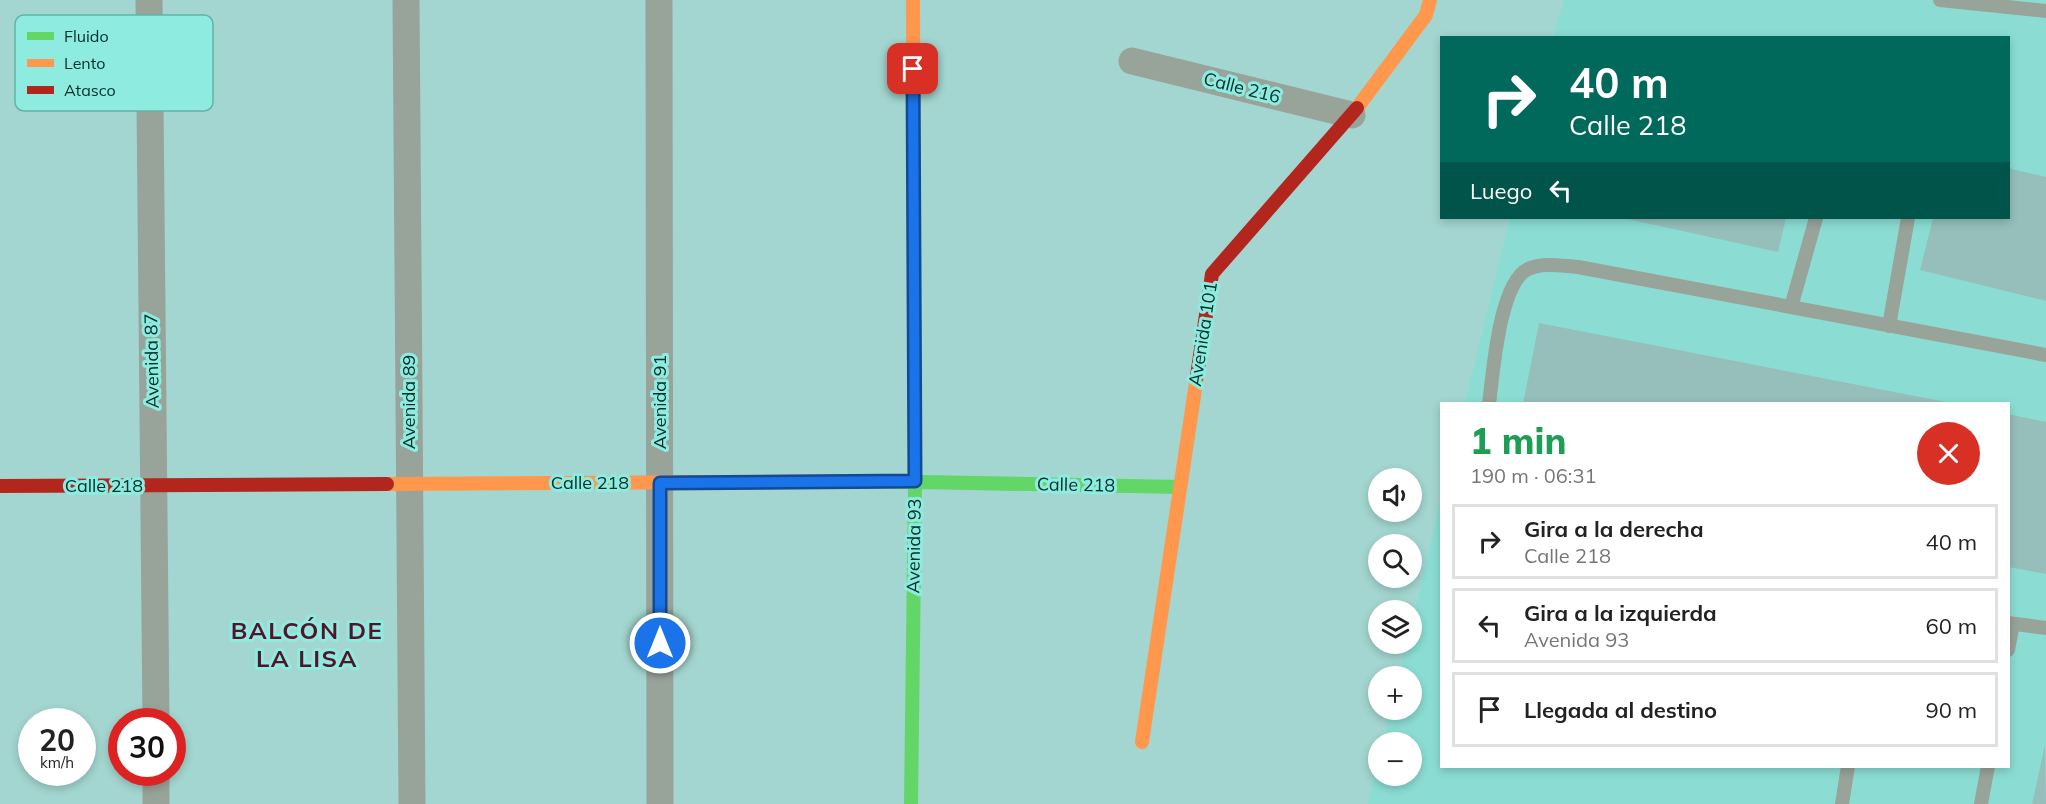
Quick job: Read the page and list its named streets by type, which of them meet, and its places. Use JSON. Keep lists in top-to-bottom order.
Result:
{
  "streets": {
    "street": [
      "Calle 216",
      "Avenida 101",
      "Avenida 87",
      "Avenida 89",
      "Avenida 91",
      "Calle 218",
      "Avenida 93"
    ]
  },
  "crossings": [
    ["Calle 216", "Avenida 101"],
    ["Avenida 101", "Calle 218"],
    ["Avenida 87", "Calle 218"],
    ["Avenida 89", "Calle 218"],
    ["Avenida 91", "Calle 218"],
    ["Calle 218", "Avenida 93"]
  ],
  "districts": ["BALCÓN DE LA LISA"],
  "legend": ["Fluido", "Lento", "Atasco"],
  "page": {
    "turn": ["40 m", "Calle 218"],
    "then": "Luego",
    "heading": ["1 min", "190 m · 06:31"],
    "map_buttons": ["+", "−"],
    "list": [
      {
        "name": "Gira a la derecha",
        "note": "Calle 218",
        "value": "40 m"
      },
      {
        "name": "Gira a la izquierda",
        "note": "Avenida 93",
        "value": "60 m"
      },
      {
        "name": "Llegada al destino",
        "value": "90 m"
      }
    ],
    "speed": "20 km/h",
    "limit": "30"
  }
}
